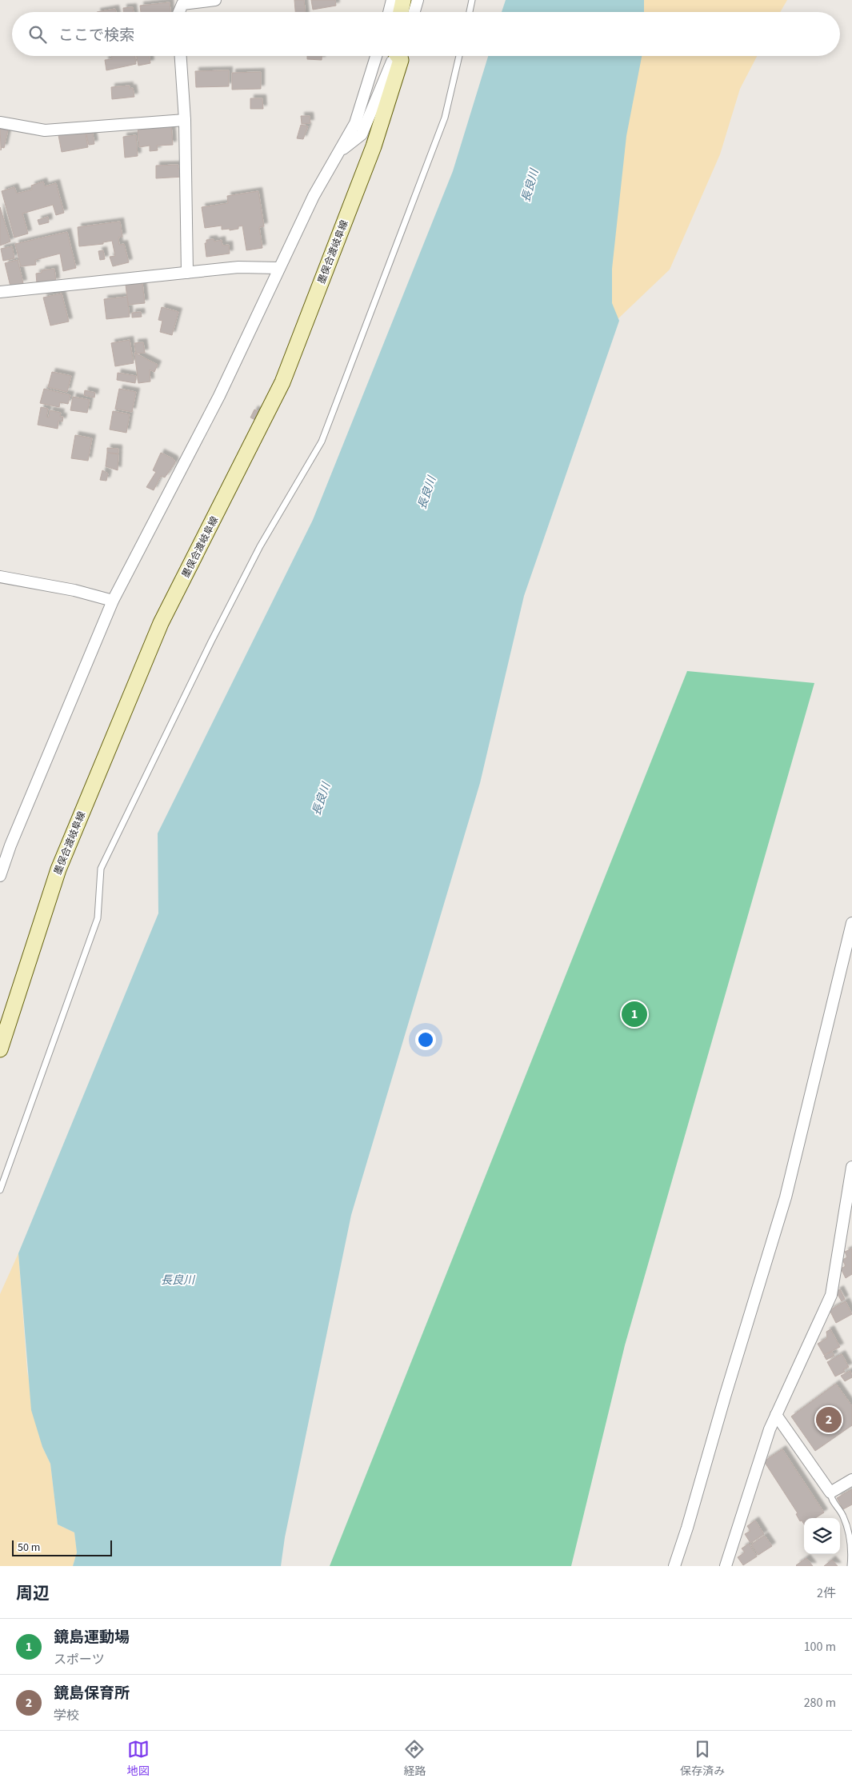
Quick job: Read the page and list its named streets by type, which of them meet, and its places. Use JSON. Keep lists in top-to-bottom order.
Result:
{
  "streets": {
    "main road": ["墨俣合渡岐阜線"]
  },
  "water": ["長良川"],
  "scale_bar": "50 m",
  "page": {
    "search": "ここで検索",
    "pins": ["1", "2"],
    "scale": "50 m",
    "heading": ["周辺", "2件"],
    "list": [
      {
        "mark": "1",
        "name": "鏡島運動場",
        "note": "スポーツ",
        "value": "100 m"
      },
      {
        "mark": "2",
        "name": "鏡島保育所",
        "note": "学校",
        "value": "280 m"
      }
    ],
    "nav": ["地図", "経路", "保存済み"]
  }
}
